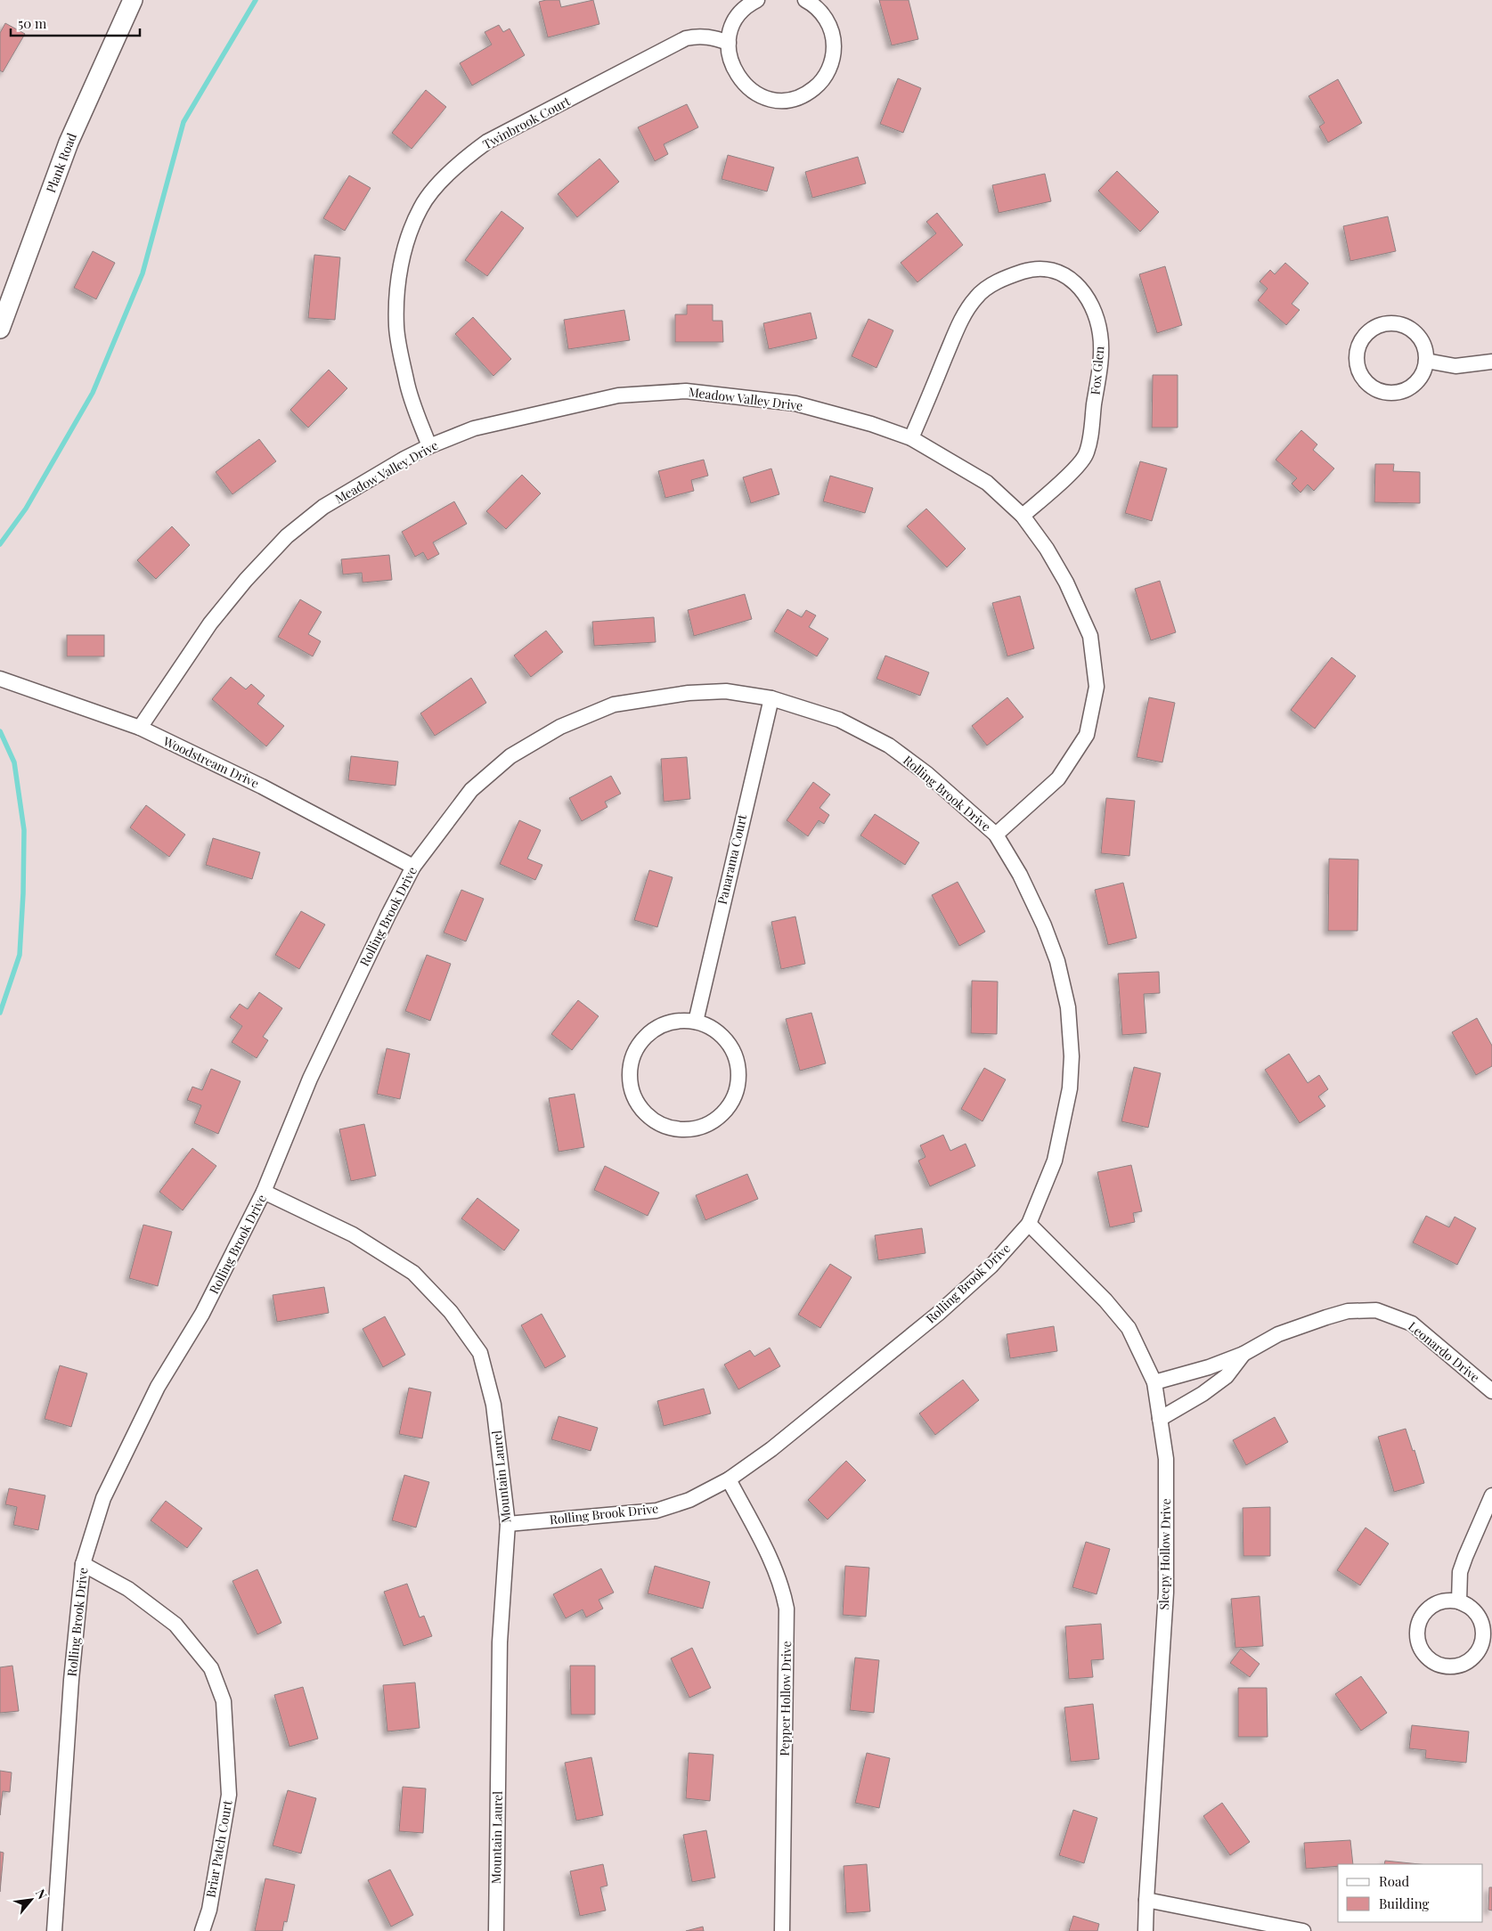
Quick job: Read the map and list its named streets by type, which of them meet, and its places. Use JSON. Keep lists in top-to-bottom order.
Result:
{
  "streets": {
    "street": [
      "Twinbrook Court",
      "Plank Road",
      "Fox Glen",
      "Meadow Valley Drive",
      "Woodstream Drive",
      "Rolling Brook Drive",
      "Panarama Court",
      "Leonardo Drive",
      "Mountain Laurel",
      "Sleepy Hollow Drive",
      "Pepper Hollow Drive",
      "Briar Patch Court"
    ]
  },
  "crossings": [
    ["Twinbrook Court", "Meadow Valley Drive"],
    ["Fox Glen", "Meadow Valley Drive"],
    ["Meadow Valley Drive", "Woodstream Drive"],
    ["Meadow Valley Drive", "Rolling Brook Drive"],
    ["Woodstream Drive", "Rolling Brook Drive"],
    ["Rolling Brook Drive", "Panarama Court"],
    ["Rolling Brook Drive", "Mountain Laurel"],
    ["Rolling Brook Drive", "Sleepy Hollow Drive"],
    ["Rolling Brook Drive", "Pepper Hollow Drive"],
    ["Rolling Brook Drive", "Briar Patch Court"],
    ["Leonardo Drive", "Sleepy Hollow Drive"]
  ],
  "legend": ["Road", "Building"],
  "scale_bar": "50 m",
  "north": "top right"
}
